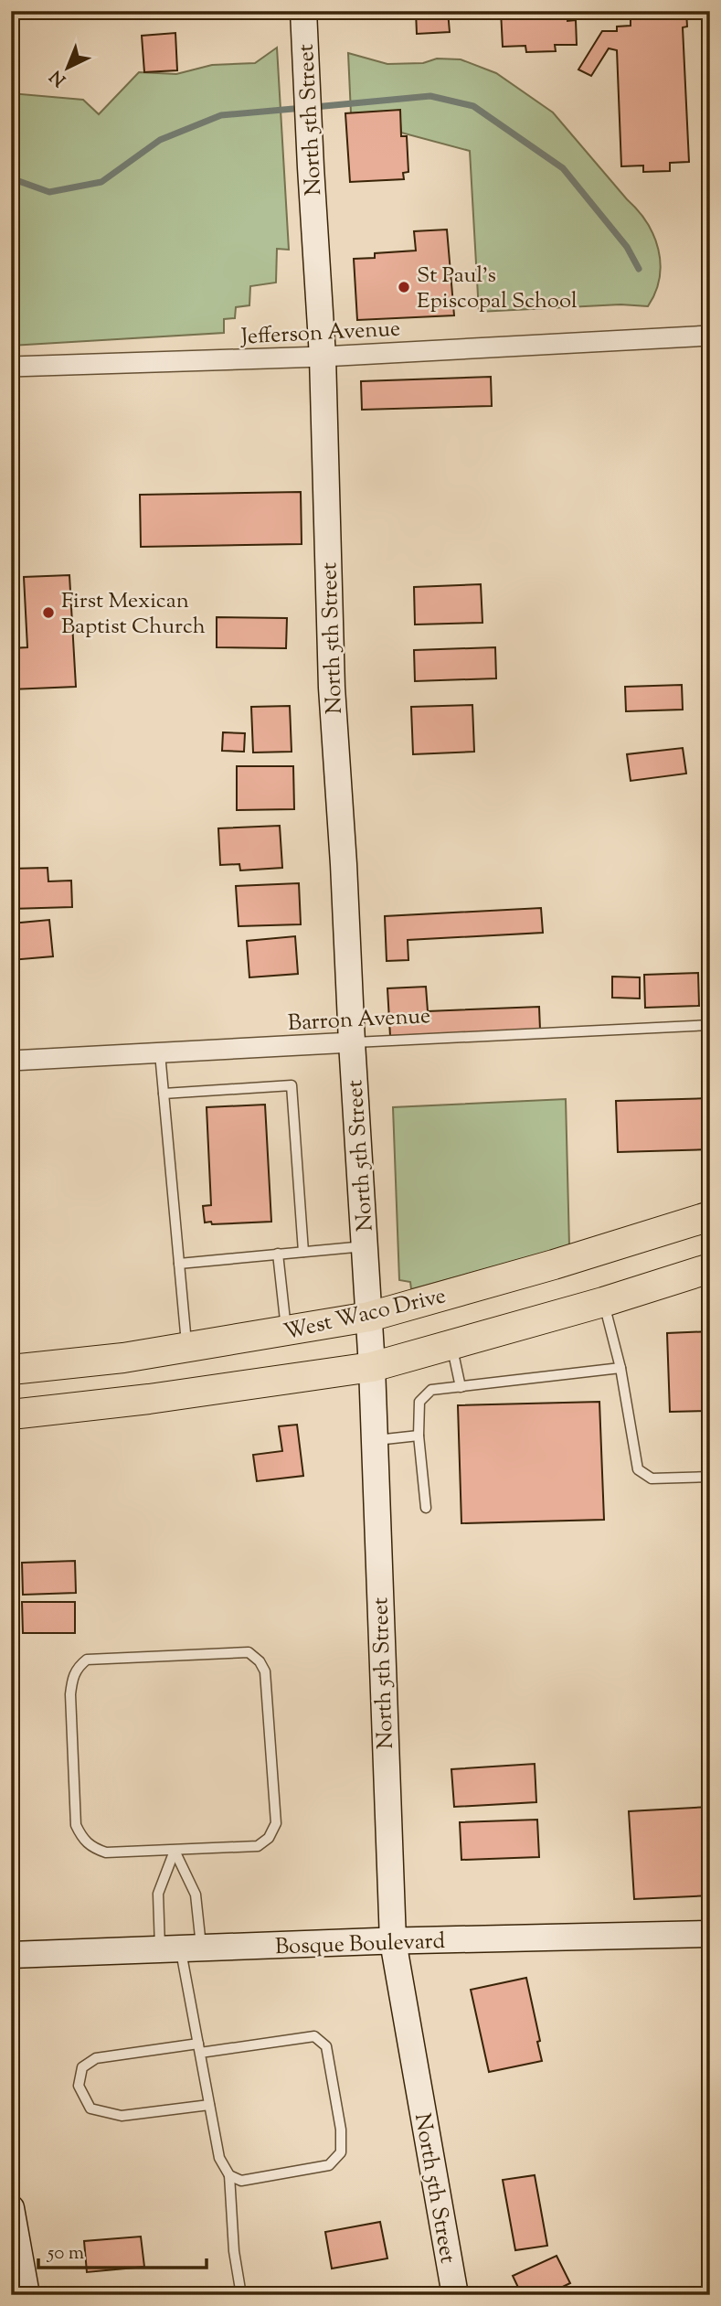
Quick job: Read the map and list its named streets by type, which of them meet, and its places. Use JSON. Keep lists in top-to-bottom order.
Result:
{
  "streets": {
    "main road": ["North 5th Street", "West Waco Drive", "Bosque Boulevard"],
    "street": ["Jefferson Avenue", "Barron Avenue"]
  },
  "crossings": [
    ["North 5th Street", "Jefferson Avenue"],
    ["North 5th Street", "Barron Avenue"],
    ["North 5th Street", "West Waco Drive"],
    ["North 5th Street", "Bosque Boulevard"]
  ],
  "places": ["St Paul's Episcopal School", "First Mexican Baptist Church"],
  "scale_bar": "50 m",
  "north": "bottom left"
}
